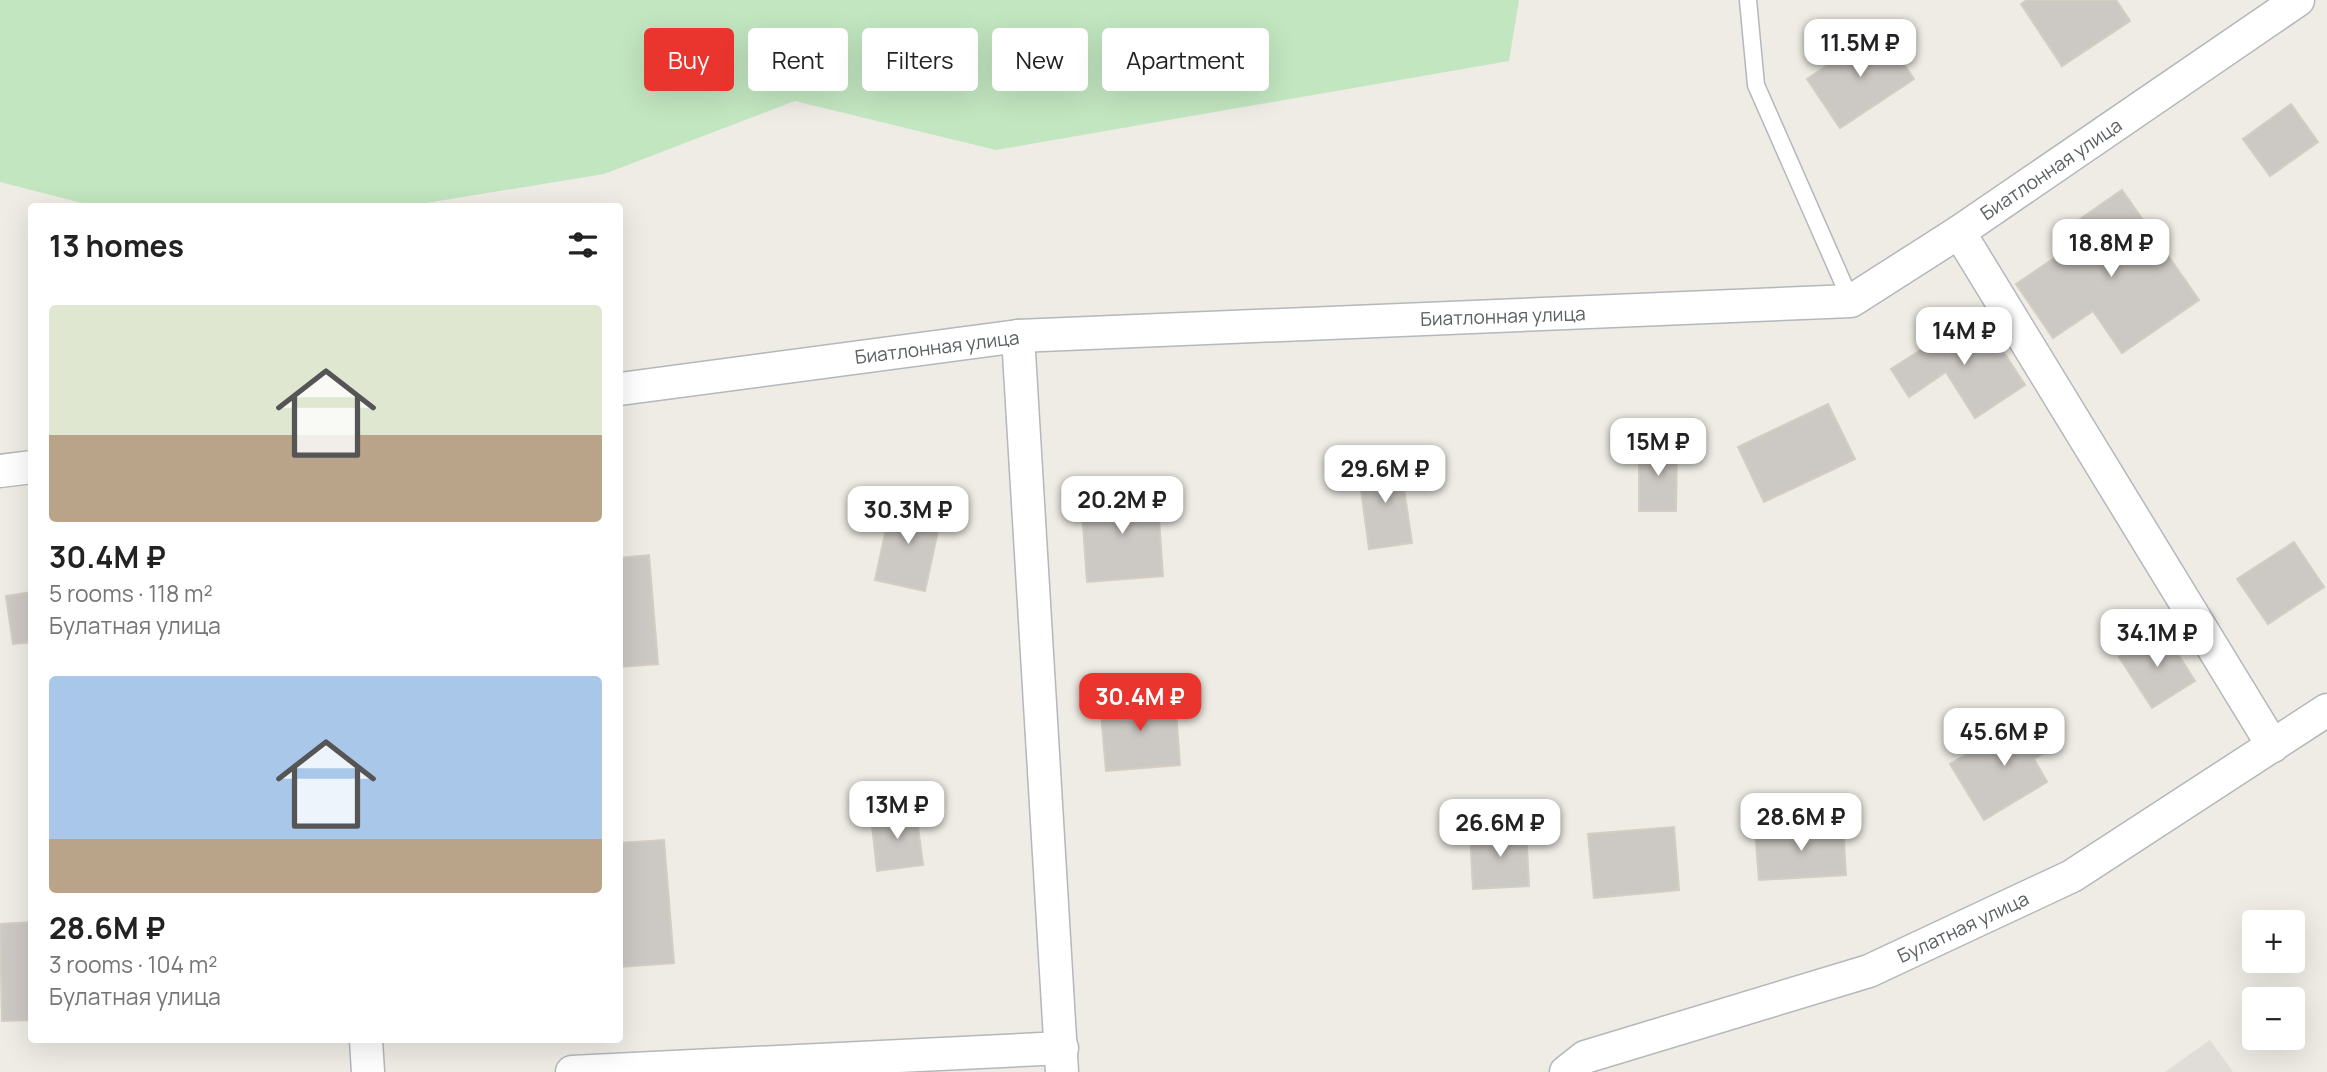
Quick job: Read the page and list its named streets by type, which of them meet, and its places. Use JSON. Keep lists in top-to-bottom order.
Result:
{
  "streets": {
    "street": ["Биатлонная улица", "Булатная улица"]
  },
  "page": {
    "price": [
      "11.5M ₽",
      "18.8M ₽",
      "14M ₽",
      "15M ₽",
      "29.6M ₽",
      "20.2M ₽",
      "30.3M ₽",
      "34.1M ₽",
      "30.4M ₽",
      "45.6M ₽",
      "13M ₽",
      "28.6M ₽",
      "26.6M ₽"
    ],
    "chip": [
      "Buy",
      "Rent",
      "Filters",
      "New",
      "Apartment"
    ],
    "heading": "13 homes",
    "list": [
      {
        "name": "30.4M ₽",
        "note": "5 rooms · 118 m² · Булатная улица"
      },
      {
        "name": "28.6M ₽",
        "note": "3 rooms · 104 m² · Булатная улица"
      }
    ],
    "map_buttons": ["+", "−"]
  }
}
